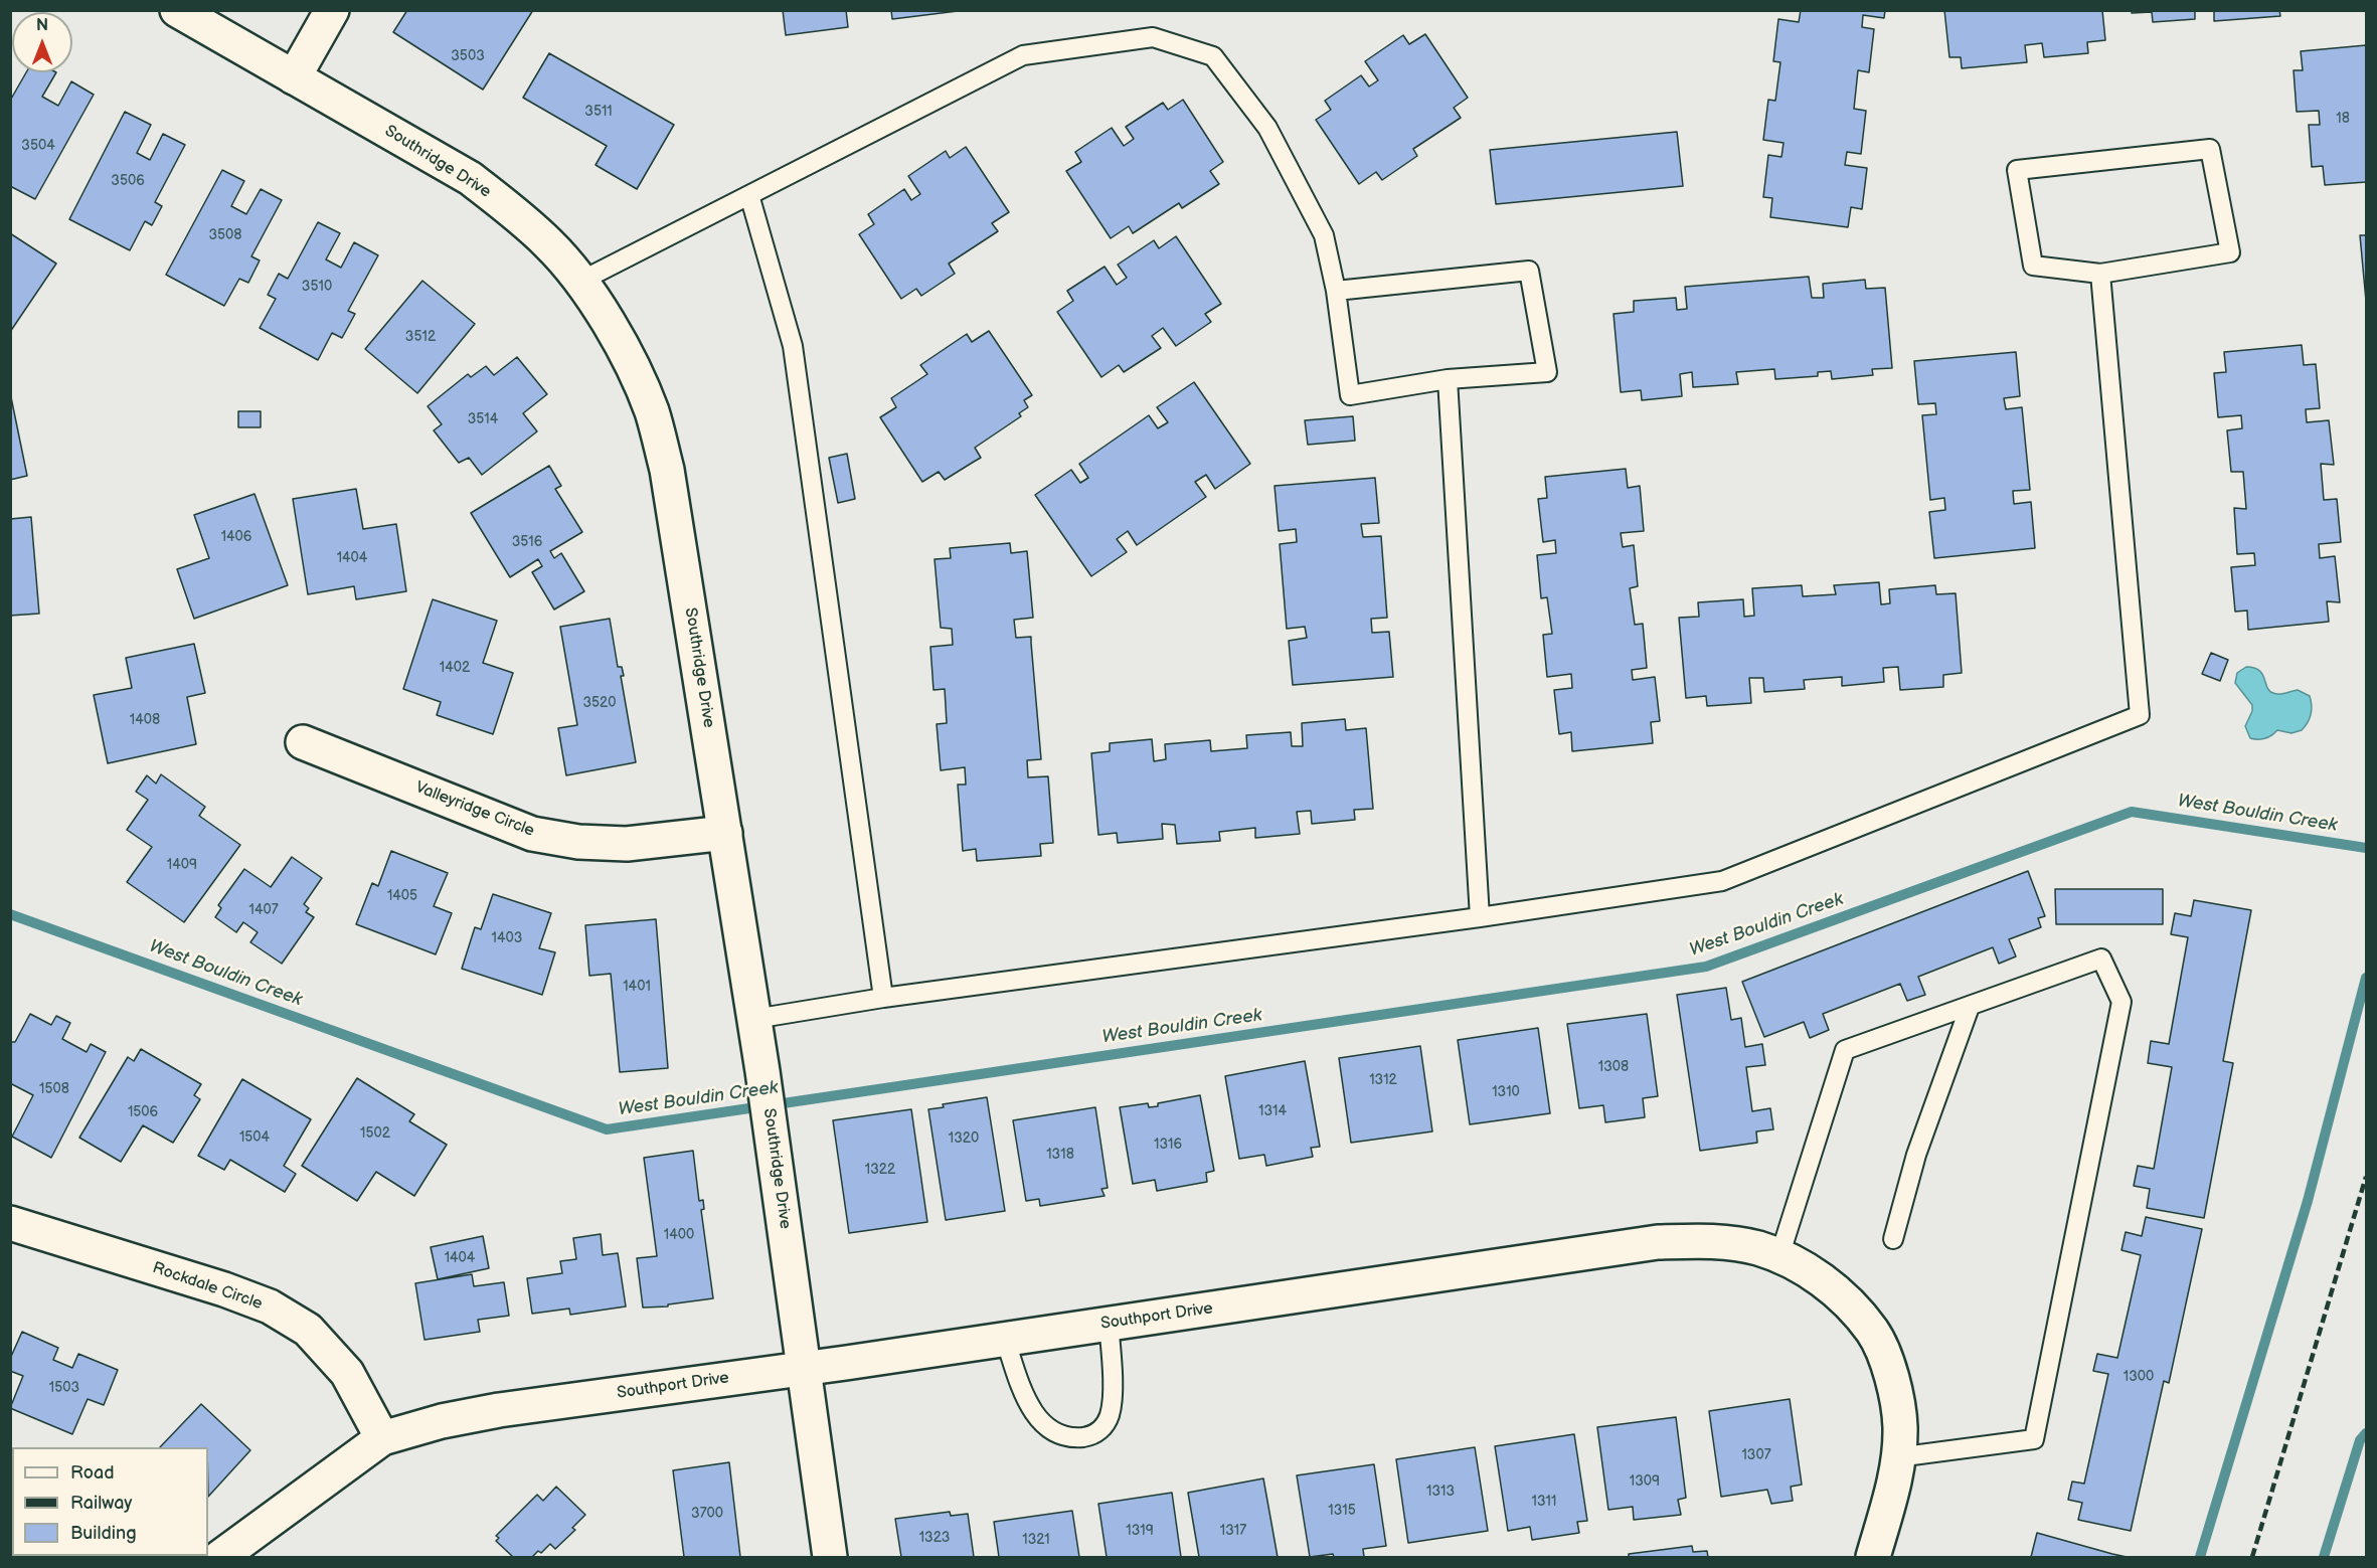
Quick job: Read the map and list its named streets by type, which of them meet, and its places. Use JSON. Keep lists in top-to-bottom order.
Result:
{
  "streets": {
    "street": [
      "Southridge Drive",
      "Valleyridge Circle",
      "Rockdale Circle",
      "Southport Drive"
    ]
  },
  "crossings": [
    ["Southridge Drive", "Valleyridge Circle"],
    ["Southridge Drive", "Southport Drive"],
    ["Rockdale Circle", "Southport Drive"]
  ],
  "water": ["West Bouldin Creek"],
  "house_numbers": [
    "3503",
    "3511",
    "18",
    "3504",
    "3506",
    "3508",
    "3510",
    "3512",
    "3514",
    "1406",
    "3516",
    "1404",
    "1402",
    "3520",
    "1408",
    "1409",
    "1405",
    "1407",
    "1403",
    "1401",
    "1308",
    "1312",
    "1508",
    "1310",
    "1314",
    "1506",
    "1502",
    "1504",
    "1320",
    "1316",
    "1318",
    "1322",
    "1400",
    "1404",
    "1300",
    "1503",
    "1307",
    "1309",
    "1313",
    "1311",
    "1315",
    "3700",
    "1319",
    "1317",
    "1323",
    "1321"
  ],
  "legend": ["Road", "Railway", "Building"],
  "north": "top"
}
